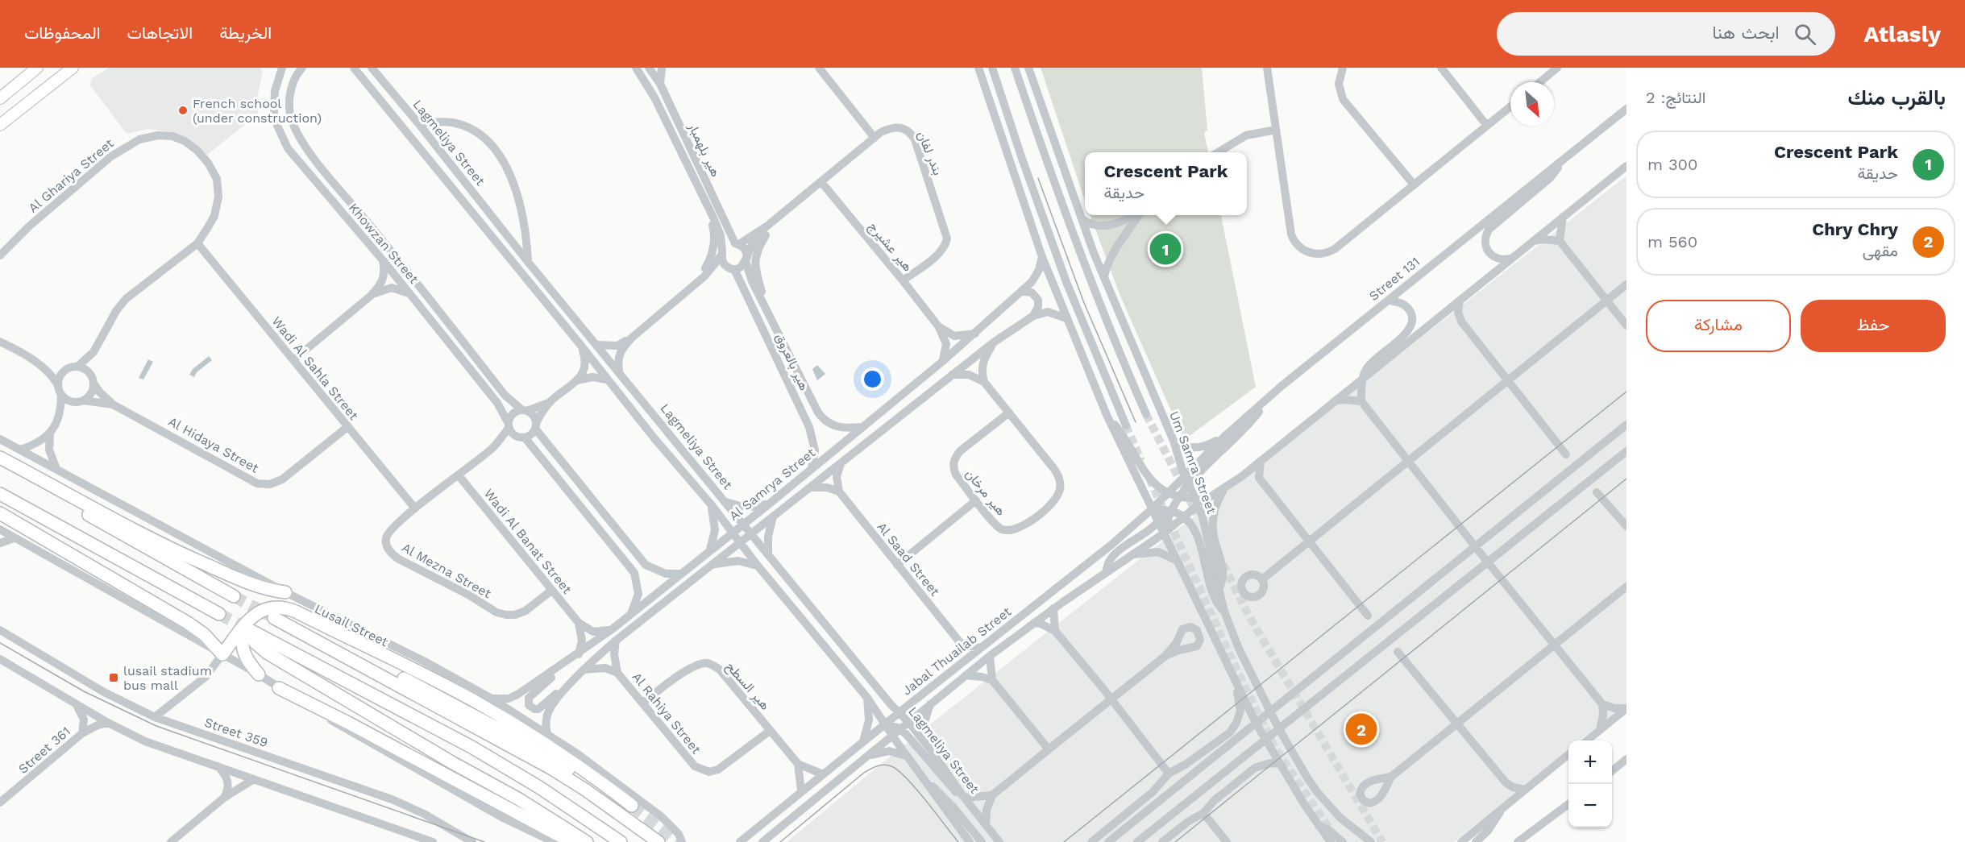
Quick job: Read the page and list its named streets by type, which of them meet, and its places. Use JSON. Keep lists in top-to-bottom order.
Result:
{
  "streets": {
    "street": [
      "Lagmeliya Street",
      "هير بلهمبار",
      "بندر لفان",
      "Al Ghariya Street",
      "Khowzan Street",
      "هير عشيرج",
      "Street 131",
      "هير بالعروق",
      "Wadi Al Sahla Street",
      "Al Hidaya Street",
      "Um Samra Street",
      "Al Samrya Street",
      "هير مرخان",
      "Wadi Al Banat Street",
      "Al Saad Street",
      "Al Mezna Street",
      "Lusail Street",
      "Jabal Thuailab Street",
      "هير السطح",
      "Al Rahiya Street",
      "Street 359",
      "Street 361"
    ]
  },
  "crossings": [
    ["Lagmeliya Street", "Al Samrya Street"],
    ["Lagmeliya Street", "Jabal Thuailab Street"],
    ["هير بلهمبار", "بندر لفان"],
    ["هير بلهمبار", "هير بالعروق"],
    ["بندر لفان", "هير عشيرج"],
    ["بندر لفان", "هير بالعروق"],
    ["Al Ghariya Street", "Wadi Al Sahla Street"],
    ["Al Ghariya Street", "Al Hidaya Street"],
    ["Khowzan Street", "Al Mezna Street"],
    ["هير عشيرج", "Al Samrya Street"],
    ["Street 131", "Um Samra Street"],
    ["Street 131", "Jabal Thuailab Street"],
    ["هير بالعروق", "Al Samrya Street"],
    ["Wadi Al Sahla Street", "Al Hidaya Street"],
    ["Wadi Al Sahla Street", "Al Mezna Street"],
    ["Um Samra Street", "Jabal Thuailab Street"],
    ["Al Samrya Street", "Wadi Al Banat Street"],
    ["Al Samrya Street", "Lusail Street"],
    ["Al Samrya Street", "Al Rahiya Street"],
    ["Wadi Al Banat Street", "Al Mezna Street"],
    ["Jabal Thuailab Street", "هير السطح"],
    ["هير السطح", "Al Rahiya Street"]
  ],
  "places": {
    "other": ["French school (under construction)"],
    "transit": ["lusail stadium bus mall"]
  },
  "north": "bottom right",
  "page": {
    "header": "Atlasly",
    "search": "ابحث هنا",
    "nav": ["الخريطة", "الاتجاهات", "المحفوظات"],
    "heading": ["بالقرب منك", "النتائج: 2"],
    "list": [
      {
        "mark": "1",
        "name": "Crescent Park",
        "note": "حديقة",
        "value": "300 m"
      },
      {
        "mark": "2",
        "name": "Chry Chry",
        "note": "مقهى",
        "value": "560 m"
      }
    ],
    "popup": ["Crescent Park", "حديقة"],
    "pins": ["1", "2"],
    "buttons": ["حفظ", "مشاركة"],
    "map_buttons": ["+", "−"]
  }
}
